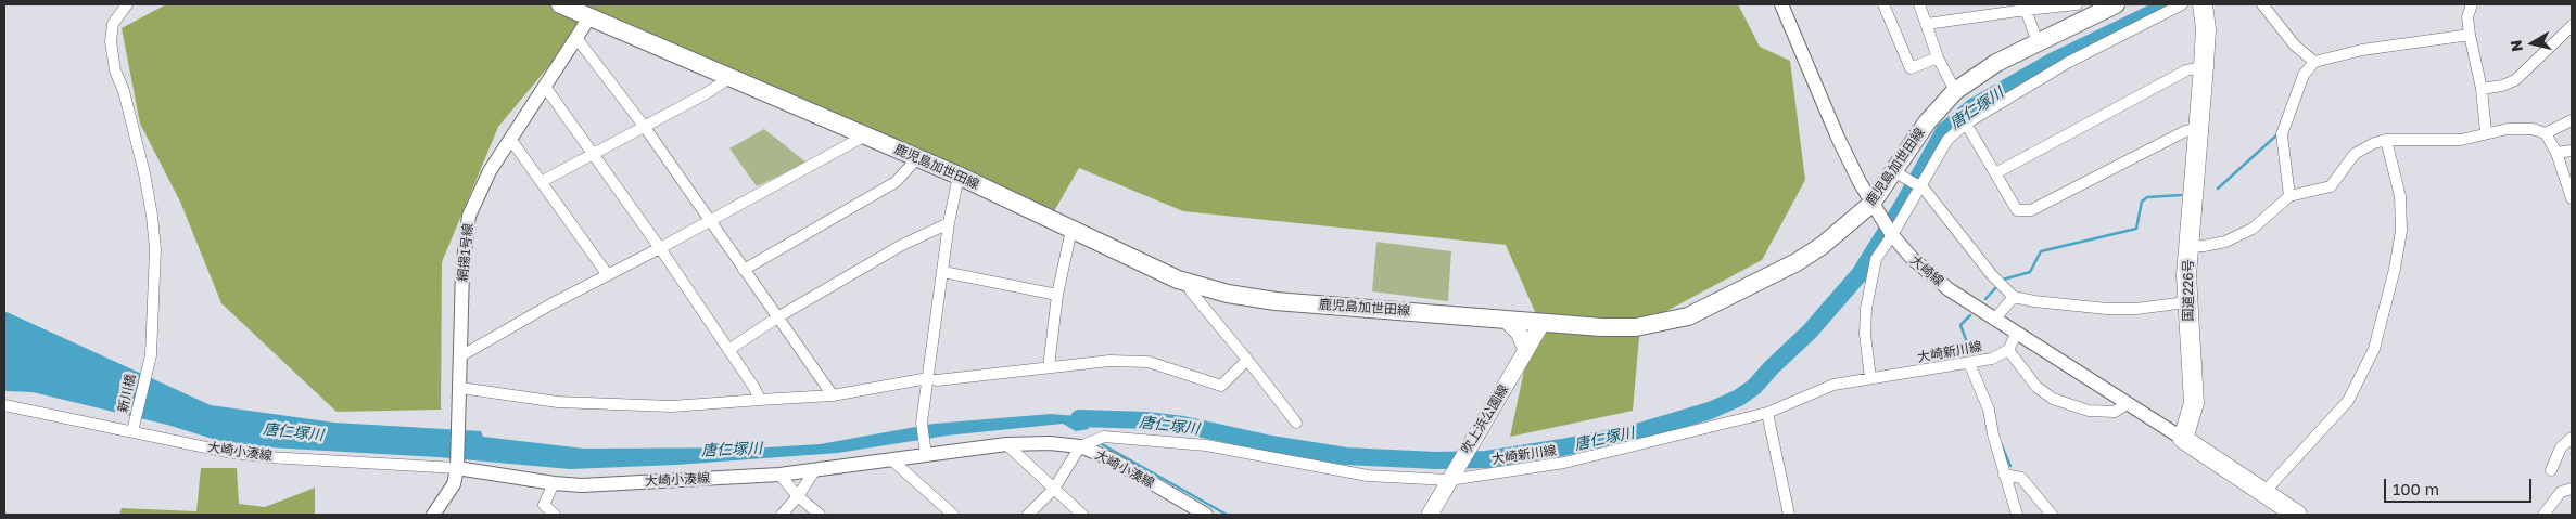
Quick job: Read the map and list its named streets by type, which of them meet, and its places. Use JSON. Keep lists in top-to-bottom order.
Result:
{
  "streets": {
    "highway": ["国道226号"],
    "main road": ["鹿児島加世田線", "吹上浜公園線"],
    "street": [
      "網揚1号線",
      "大崎線",
      "大崎新川線",
      "新川橋",
      "大崎小湊線"
    ]
  },
  "crossings": [
    ["鹿児島加世田線", "網揚1号線"],
    ["鹿児島加世田線", "大崎線"],
    ["鹿児島加世田線", "吹上浜公園線"],
    ["網揚1号線", "大崎小湊線"],
    ["大崎線", "国道226号"],
    ["大崎新川線", "吹上浜公園線"],
    ["大崎新川線", "大崎小湊線"],
    ["新川橋", "大崎小湊線"]
  ],
  "water": ["唐仁塚川"],
  "scale_bar": "100 m",
  "north": "left"
}
